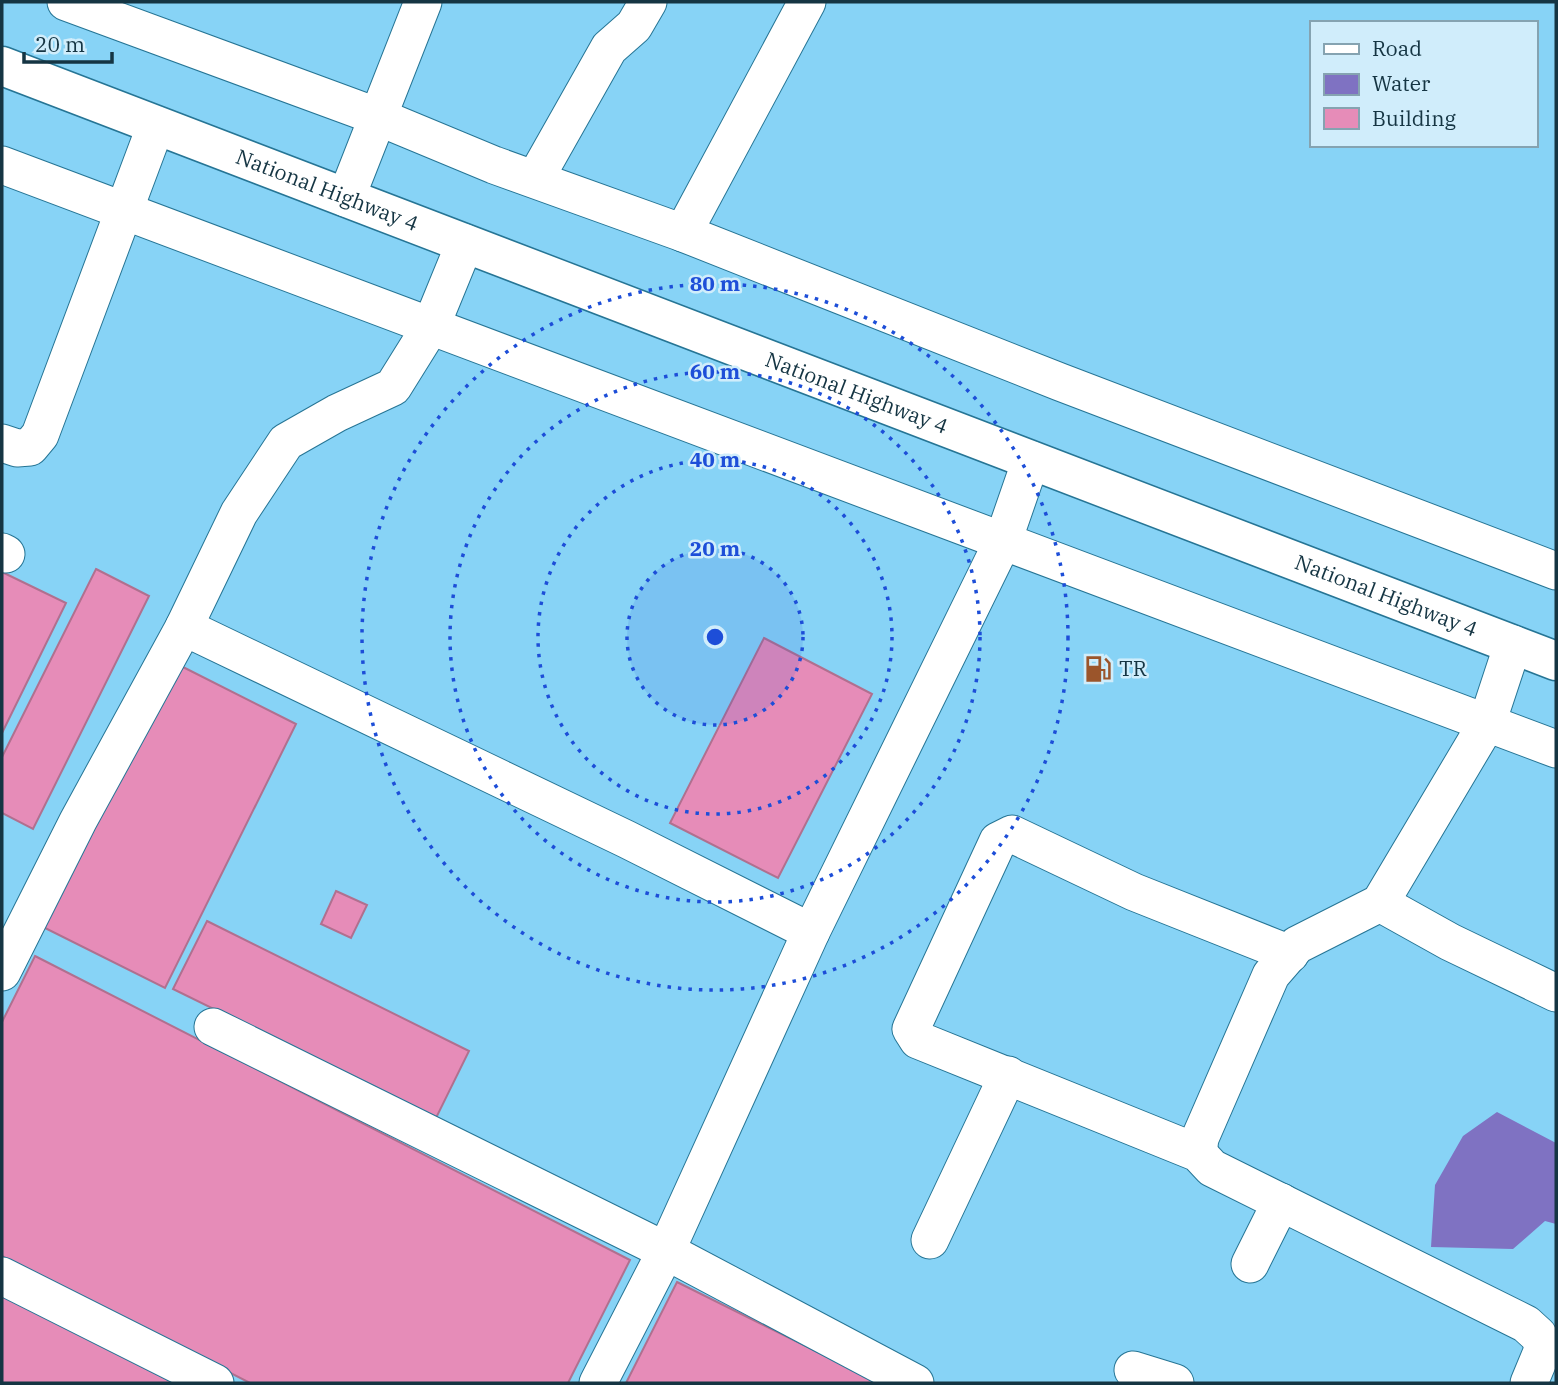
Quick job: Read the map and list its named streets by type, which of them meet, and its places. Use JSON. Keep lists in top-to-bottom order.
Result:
{
  "streets": {
    "highway": ["National Highway 4"]
  },
  "places": {
    "fuel station": ["TR"]
  },
  "legend": ["Road", "Water", "Building"],
  "scale_bar": "20 m",
  "rings": [
    "80 m",
    "60 m",
    "40 m",
    "20 m"
  ]
}
